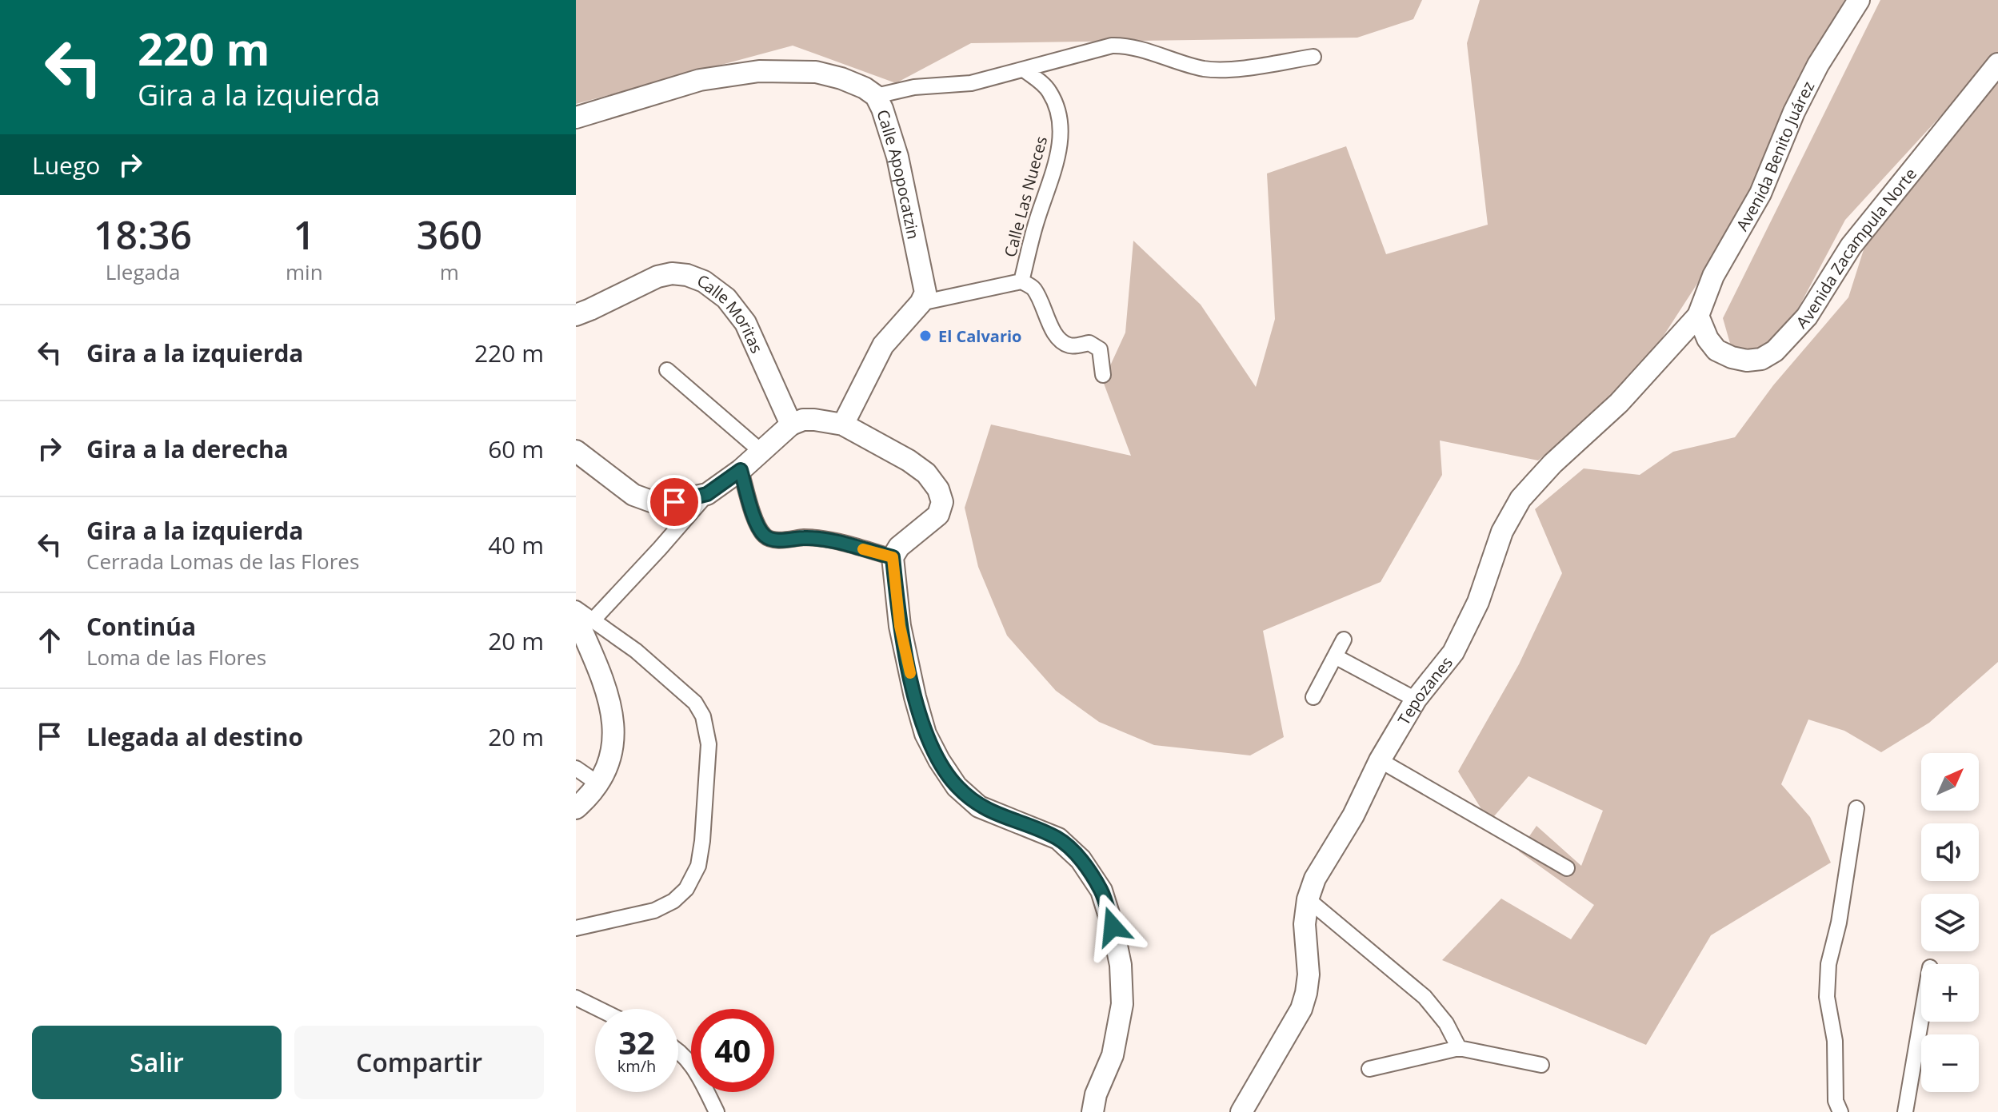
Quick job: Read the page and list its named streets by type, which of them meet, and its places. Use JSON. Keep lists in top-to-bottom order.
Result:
{
  "streets": {
    "main road": [
      "Avenida Benito Juárez",
      "Calle Apopocatzin",
      "Avenida Zacampula Norte",
      "Calle Moritas",
      "Tepozanes"
    ],
    "street": ["Calle Las Nueces"]
  },
  "crossings": [
    ["Avenida Benito Juárez", "Avenida Zacampula Norte"],
    ["Avenida Benito Juárez", "Tepozanes"],
    ["Avenida Zacampula Norte", "Tepozanes"]
  ],
  "places": ["El Calvario"],
  "north": "top right",
  "page": {
    "turn": ["220 m", "Gira a la izquierda"],
    "then": "Luego",
    "eta": [
      "18:36",
      "Llegada",
      "1",
      "min",
      "360",
      "m"
    ],
    "list": [
      {
        "name": "Gira a la izquierda",
        "value": "220 m"
      },
      {
        "name": "Gira a la derecha",
        "value": "60 m"
      },
      {
        "name": "Gira a la izquierda",
        "note": "Cerrada Lomas de las Flores",
        "value": "40 m"
      },
      {
        "name": "Continúa",
        "note": "Loma de las Flores",
        "value": "20 m"
      },
      {
        "name": "Llegada al destino",
        "value": "20 m"
      }
    ],
    "map_buttons": ["+", "−"],
    "speed": "32 km/h",
    "limit": "40",
    "buttons": ["Salir", "Compartir"]
  }
}
